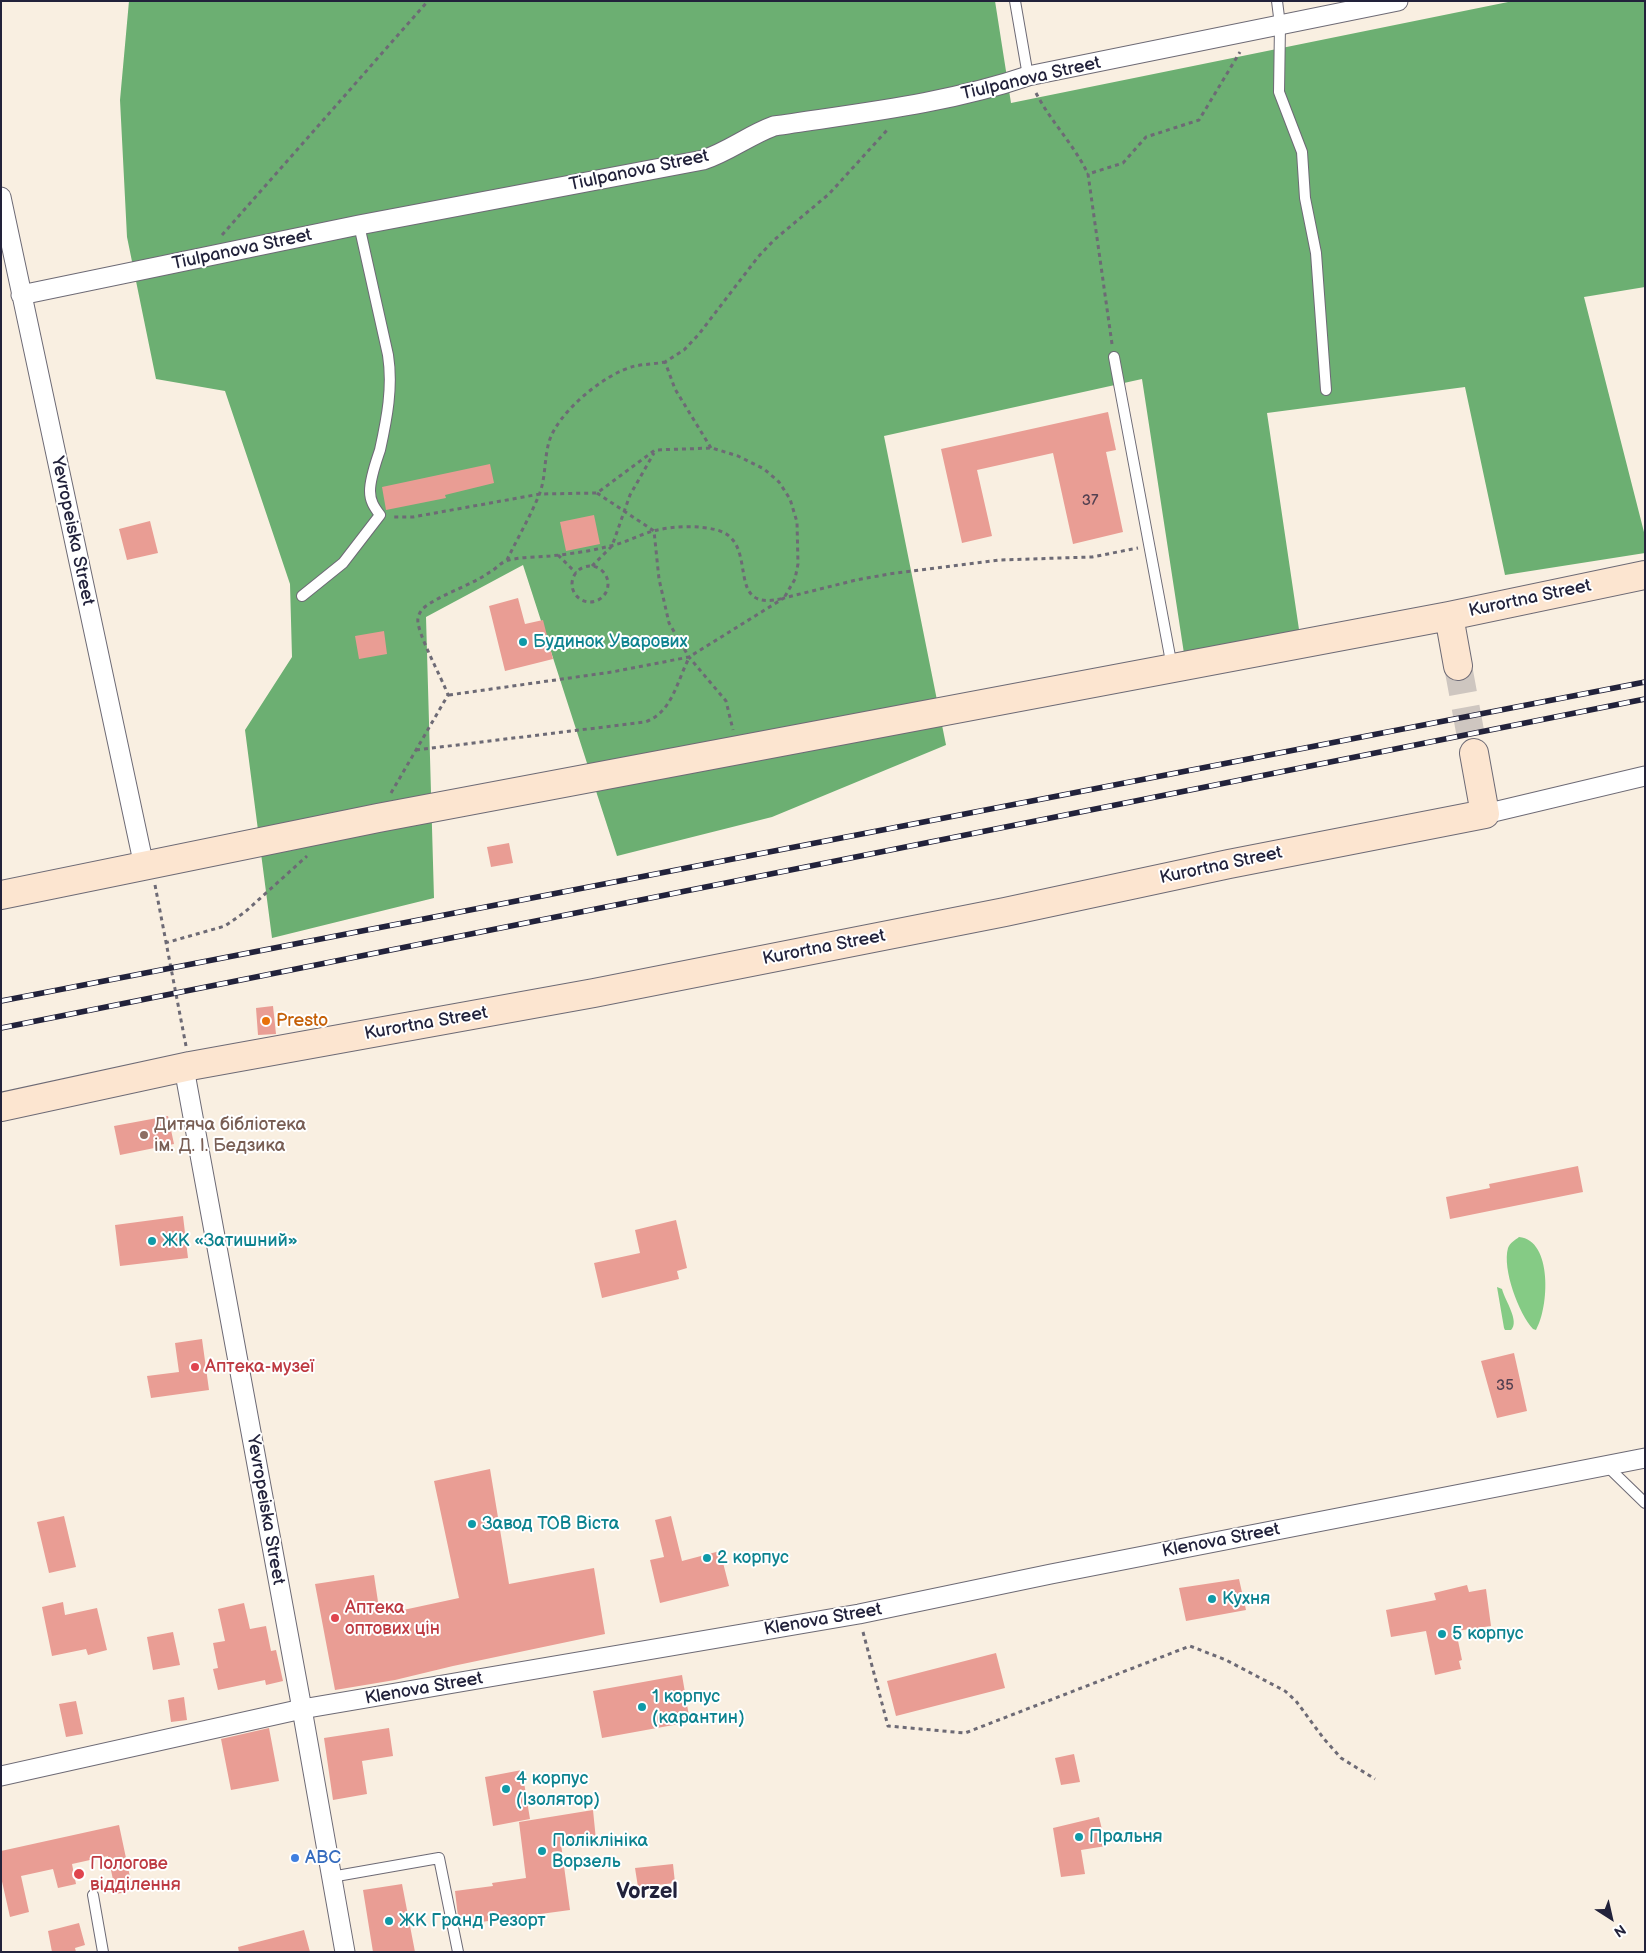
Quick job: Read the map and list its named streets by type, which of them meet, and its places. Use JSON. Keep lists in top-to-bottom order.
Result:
{
  "streets": {
    "street": [
      "Tiulpanova Street",
      "Yevropeiska Street",
      "Kurortna Street",
      "Klenova Street"
    ]
  },
  "crossings": [
    ["Tiulpanova Street", "Yevropeiska Street"],
    ["Yevropeiska Street", "Kurortna Street"],
    ["Yevropeiska Street", "Klenova Street"]
  ],
  "districts": ["Vorzel"],
  "places": [
    "Будинок Уварових",
    "Presto",
    "Дитяча бібліотека ім. Д. І. Бедзика",
    "ЖК «Затишний»",
    "Аптека-музеї",
    "Завод ТОВ Віста",
    "2 корпус",
    "Кухня",
    "Аптека оптових цін",
    "5 корпус",
    "1 корпус (карантин)",
    "4 корпус (Ізолятор)",
    "Пральня",
    "Поліклініка Ворзель",
    "ABC",
    "Пологове відділення",
    "ЖК Гранд Резорт"
  ],
  "house_numbers": ["37", "35"],
  "north": "bottom right"
}
